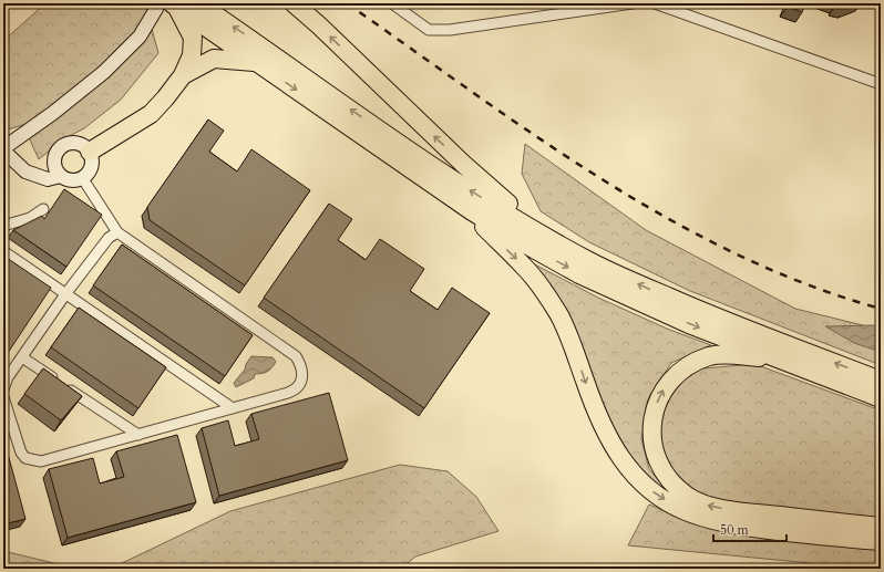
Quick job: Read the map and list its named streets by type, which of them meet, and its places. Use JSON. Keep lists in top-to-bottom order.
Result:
{
  "scale_bar": "50 m"
}
